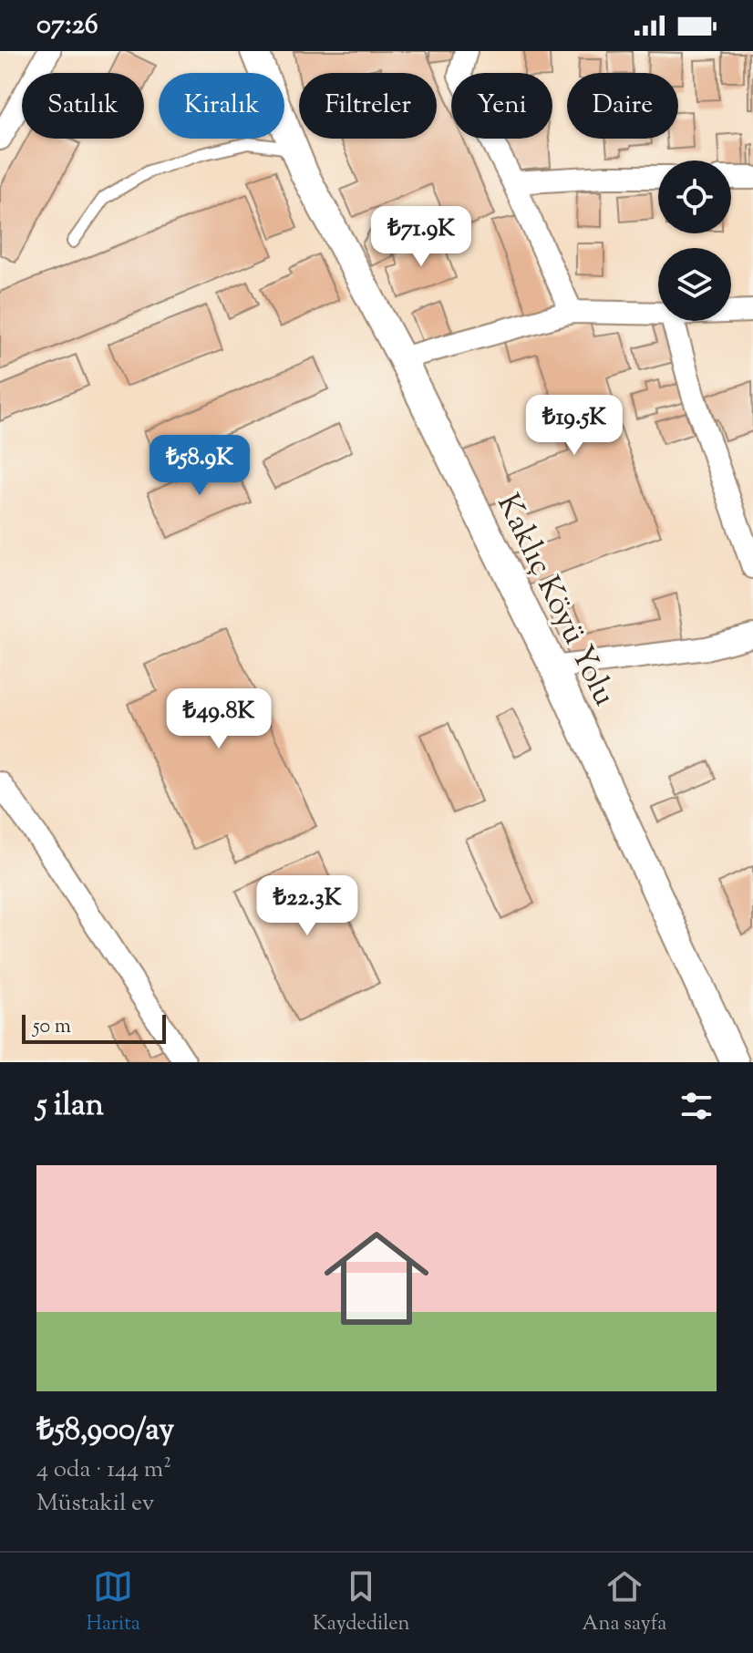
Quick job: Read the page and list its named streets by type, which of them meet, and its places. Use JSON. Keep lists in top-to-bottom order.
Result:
{
  "streets": {
    "street": ["Kaklıç Köyü Yolu"]
  },
  "scale_bar": "50 m",
  "page": {
    "status": "07:26",
    "chip": [
      "Satılık",
      "Kiralık",
      "Filtreler",
      "Yeni",
      "Daire"
    ],
    "price": [
      "₺71.9K",
      "₺19.5K",
      "₺58.9K",
      "₺49.8K",
      "₺22.3K"
    ],
    "scale": "50 m",
    "heading": "5 ilan",
    "list": [
      {
        "name": "₺58,900/ay",
        "note": "4 oda · 144 m² · Müstakil ev"
      }
    ],
    "tabs": ["Harita", "Kaydedilen", "Ana sayfa"]
  }
}
